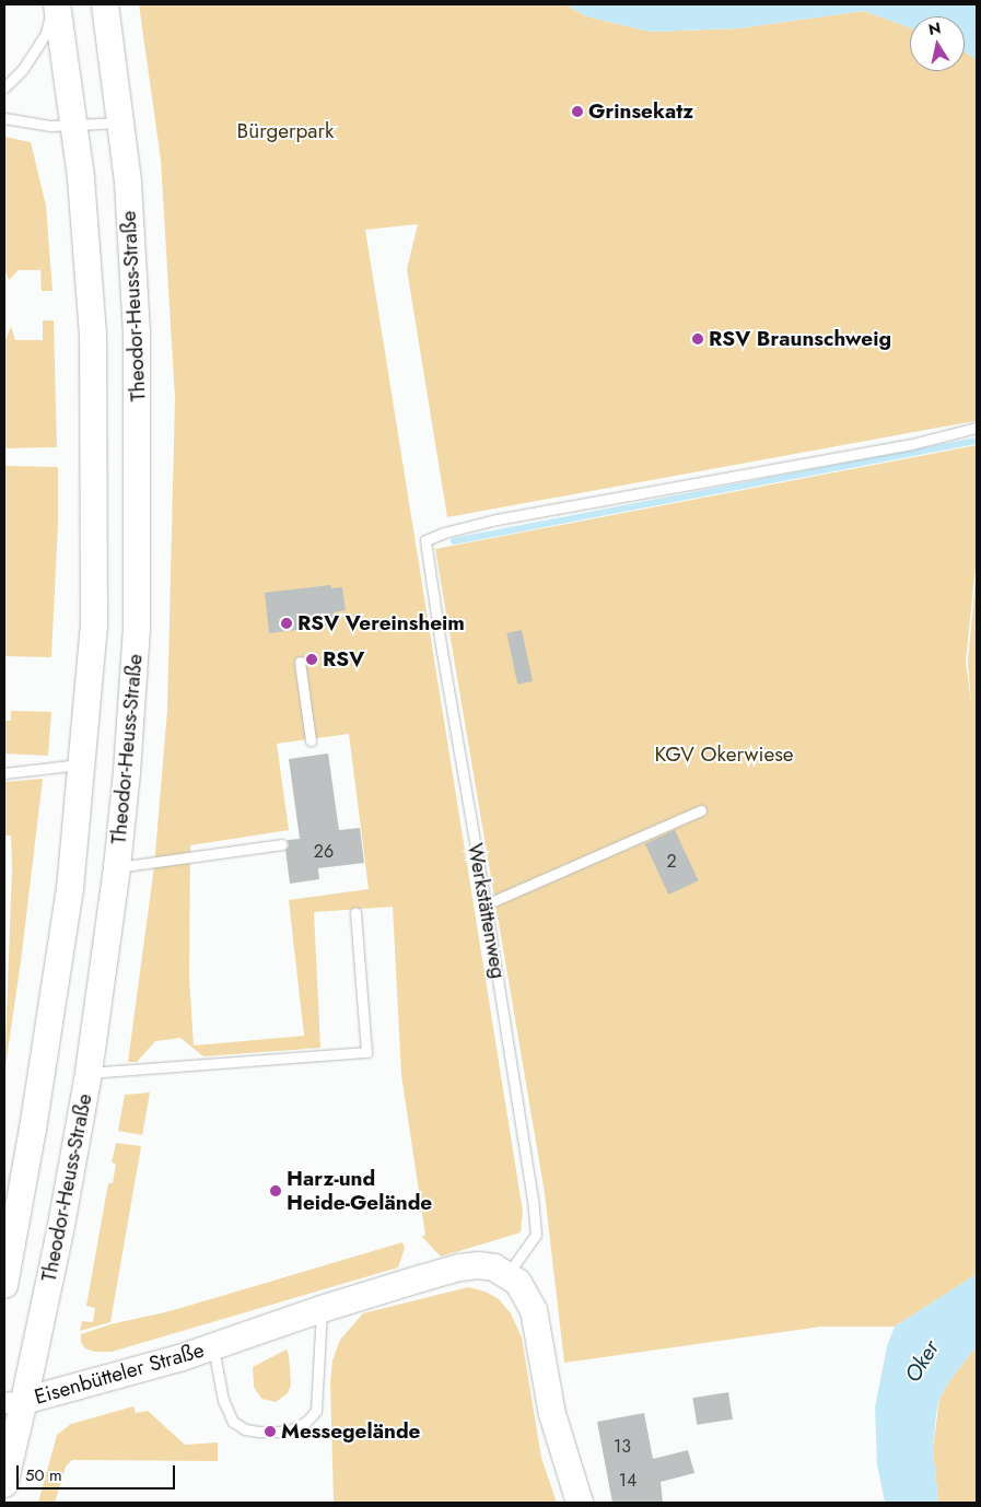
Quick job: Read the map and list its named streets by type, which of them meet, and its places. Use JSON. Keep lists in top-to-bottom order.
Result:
{
  "streets": {
    "main road": ["Theodor-Heuss-Straße", "Eisenbütteler Straße"],
    "lane": ["Werkstättenweg"]
  },
  "crossings": [
    ["Theodor-Heuss-Straße", "Eisenbütteler Straße"],
    ["Werkstättenweg", "Eisenbütteler Straße"]
  ],
  "water": ["Oker"],
  "parks": ["Bürgerpark", "KGV Okerwiese"],
  "places": [
    "Grinsekatz",
    "RSV Braunschweig",
    "RSV Vereinsheim",
    "RSV",
    "Harz-und Heide-Gelände",
    "Messegelände"
  ],
  "house_numbers": [
    "26",
    "2",
    "13",
    "14"
  ],
  "scale_bar": "50 m",
  "north": "top"
}
